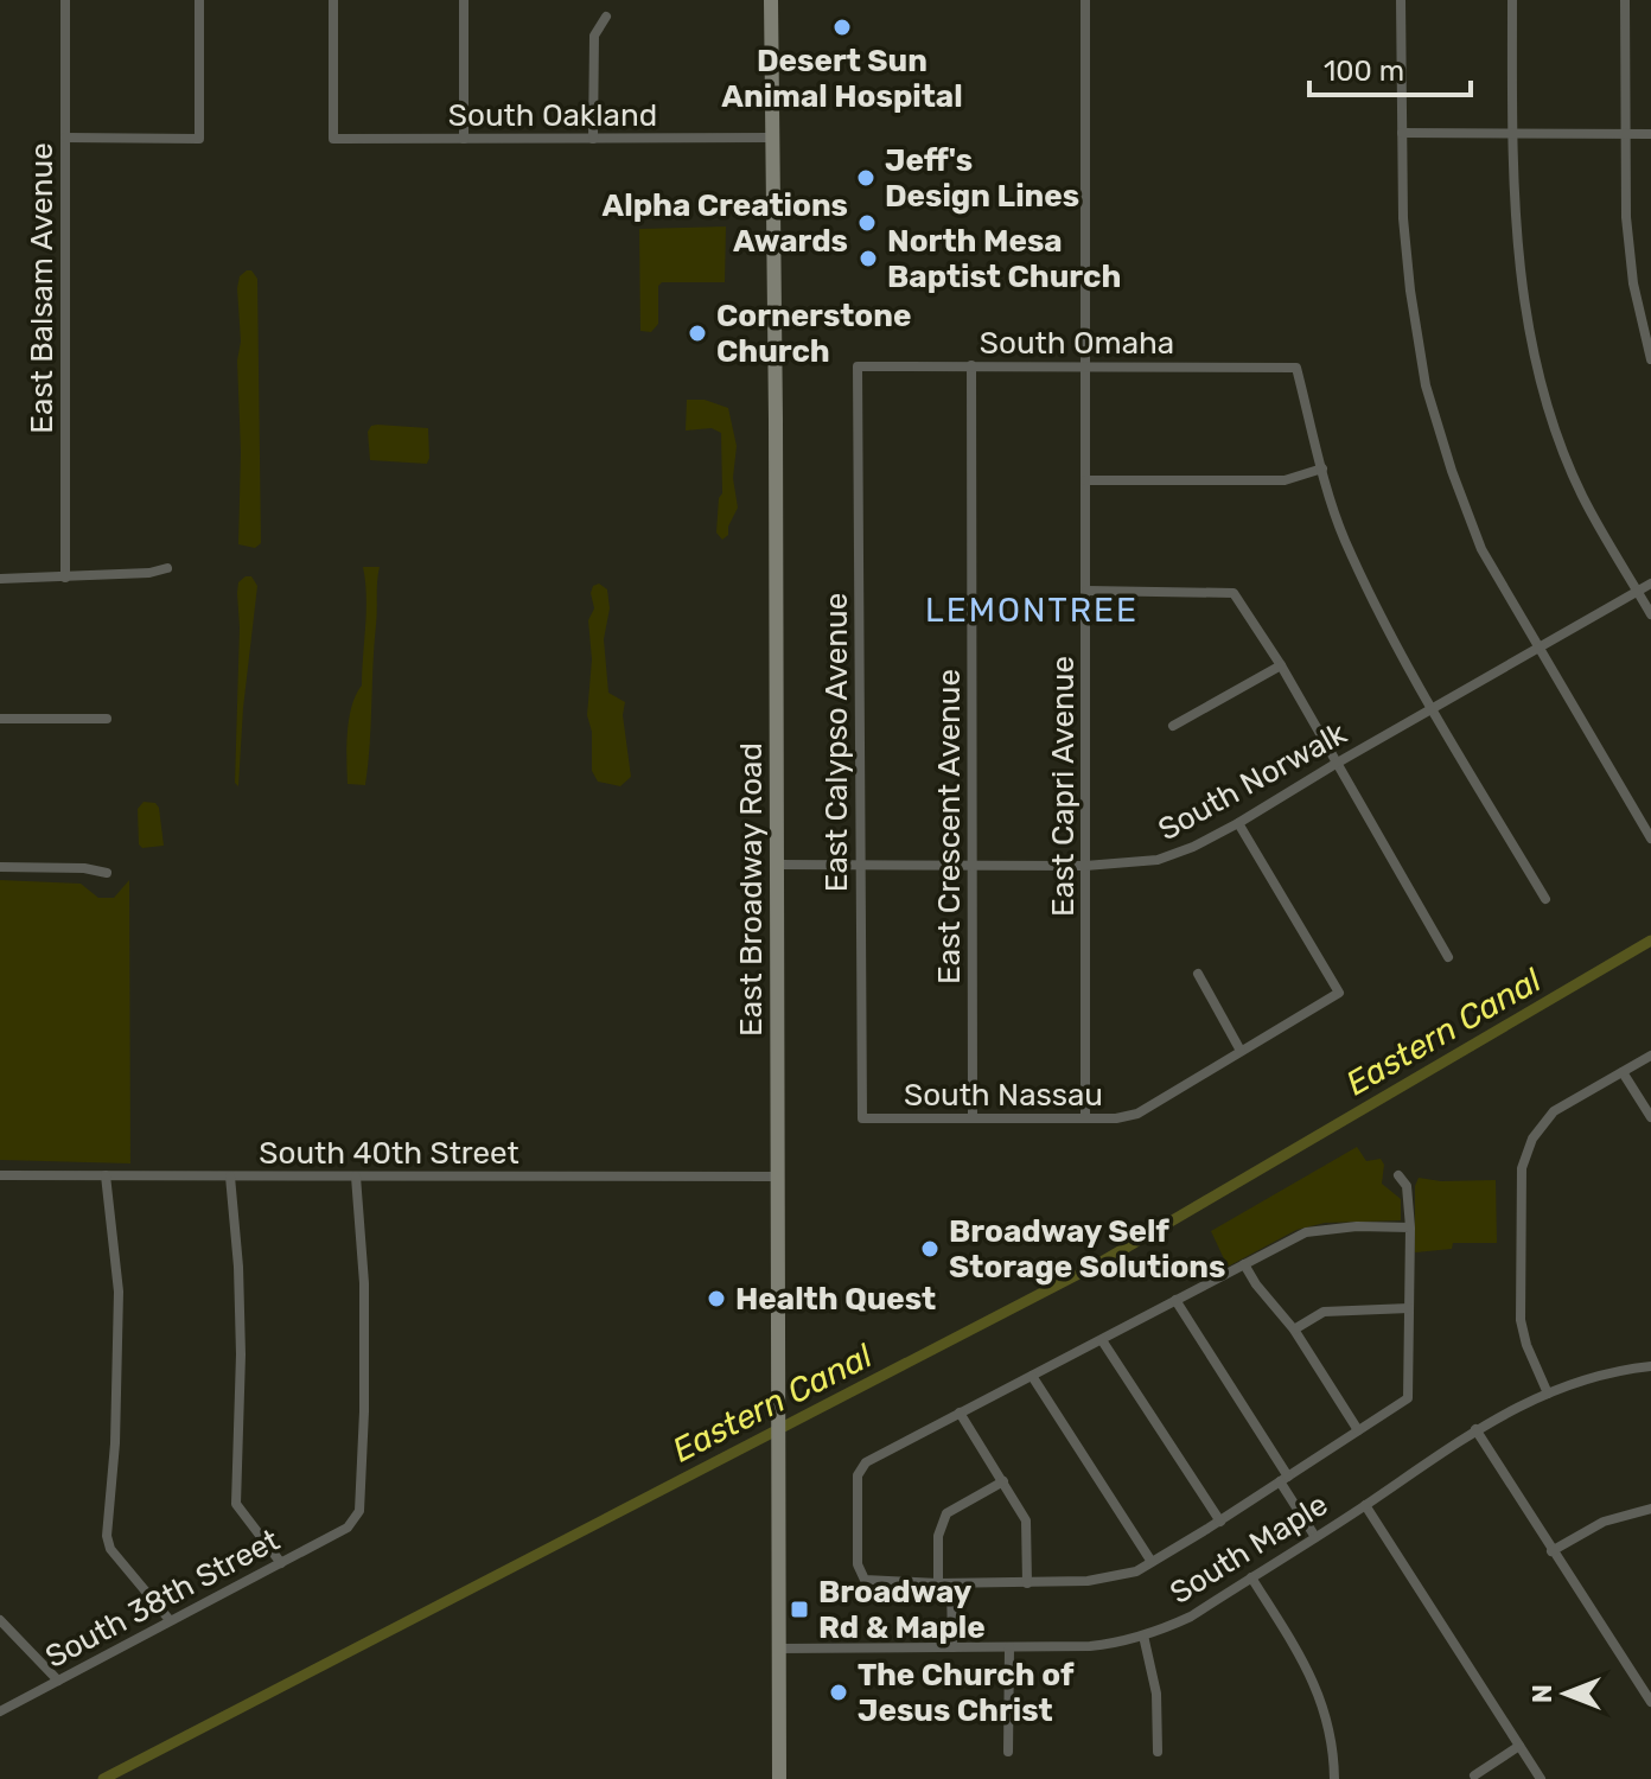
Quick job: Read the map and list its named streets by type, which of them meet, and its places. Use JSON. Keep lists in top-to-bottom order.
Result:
{
  "streets": {
    "main road": ["East Broadway Road"],
    "street": [
      "South Oakland",
      "East Balsam Avenue",
      "South Omaha",
      "East Calypso Avenue",
      "South Norwalk",
      "East Capri Avenue",
      "East Crescent Avenue",
      "South Nassau",
      "South 40th Street",
      "South Maple",
      "South 38th Street"
    ]
  },
  "crossings": [
    ["South Oakland", "East Broadway Road"],
    ["South Omaha", "East Calypso Avenue"],
    ["South Omaha", "East Capri Avenue"],
    ["South Omaha", "East Crescent Avenue"],
    ["East Calypso Avenue", "South Norwalk"],
    ["East Calypso Avenue", "South Nassau"],
    ["South Norwalk", "East Capri Avenue"],
    ["South Norwalk", "East Crescent Avenue"],
    ["South Norwalk", "East Broadway Road"],
    ["South Norwalk", "South Nassau"],
    ["East Capri Avenue", "South Nassau"],
    ["East Crescent Avenue", "South Nassau"],
    ["East Broadway Road", "South 40th Street"],
    ["East Broadway Road", "South Maple"],
    ["South 40th Street", "South 38th Street"]
  ],
  "districts": ["LEMONTREE"],
  "water": ["Eastern Canal"],
  "places": {
    "other": [
      "Desert Sun Animal Hospital",
      "Jeff's Design Lines",
      "Alpha Creations Awards",
      "North Mesa Baptist Church",
      "Cornerstone Church",
      "Broadway Self Storage Solutions",
      "Health Quest",
      "The Church of Jesus Christ"
    ],
    "transit": ["Broadway Rd & Maple"]
  },
  "scale_bar": "100 m",
  "north": "left"
}
